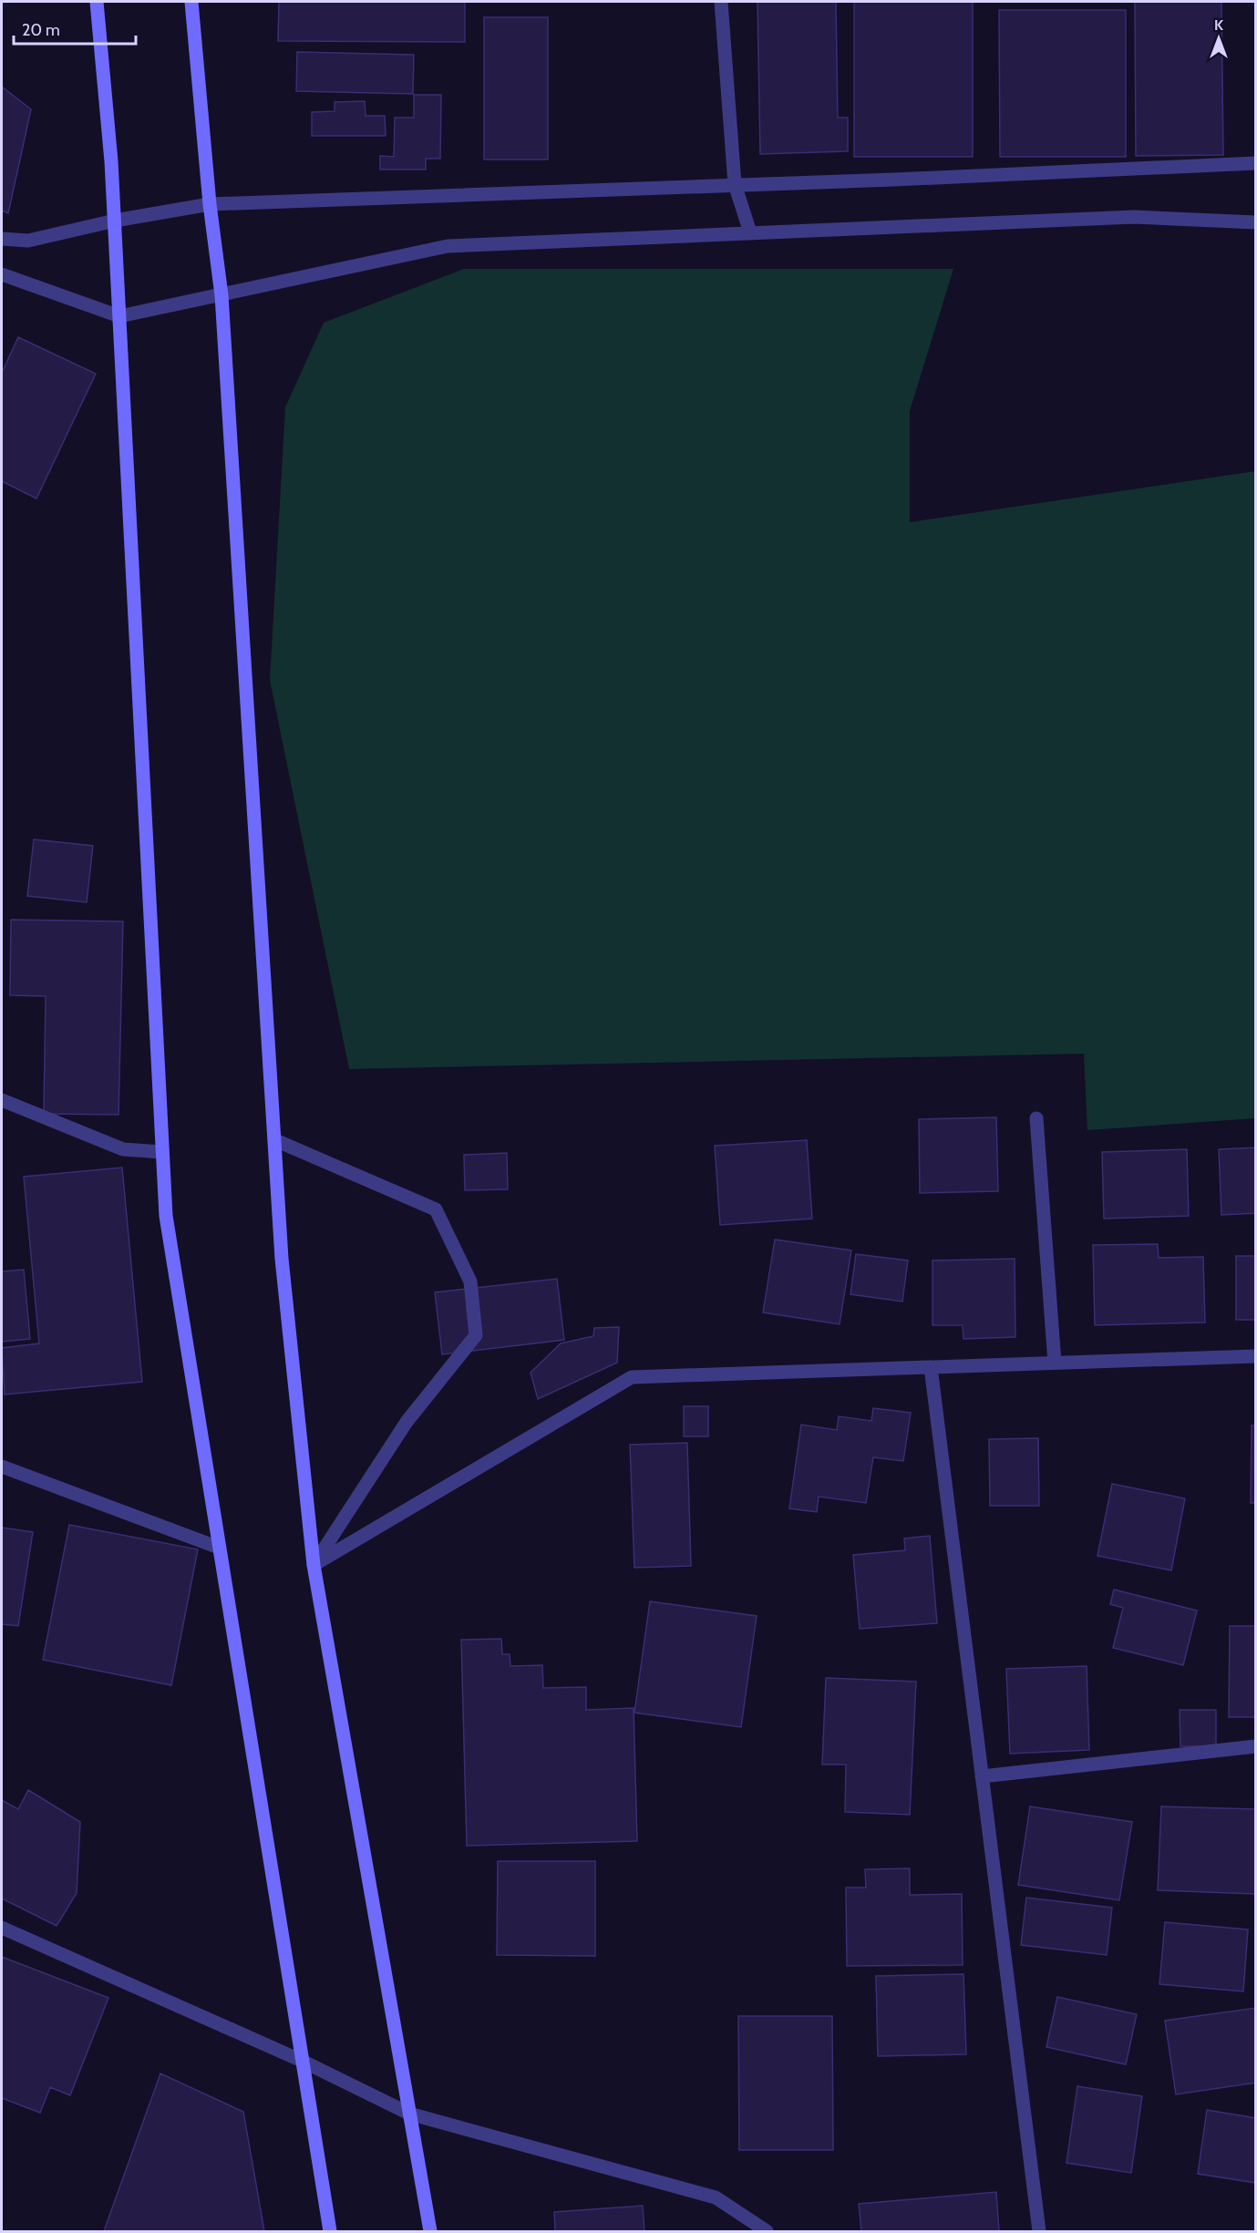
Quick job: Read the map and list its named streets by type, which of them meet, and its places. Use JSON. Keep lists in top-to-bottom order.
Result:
{
  "scale_bar": "20 m",
  "north": "top"
}
